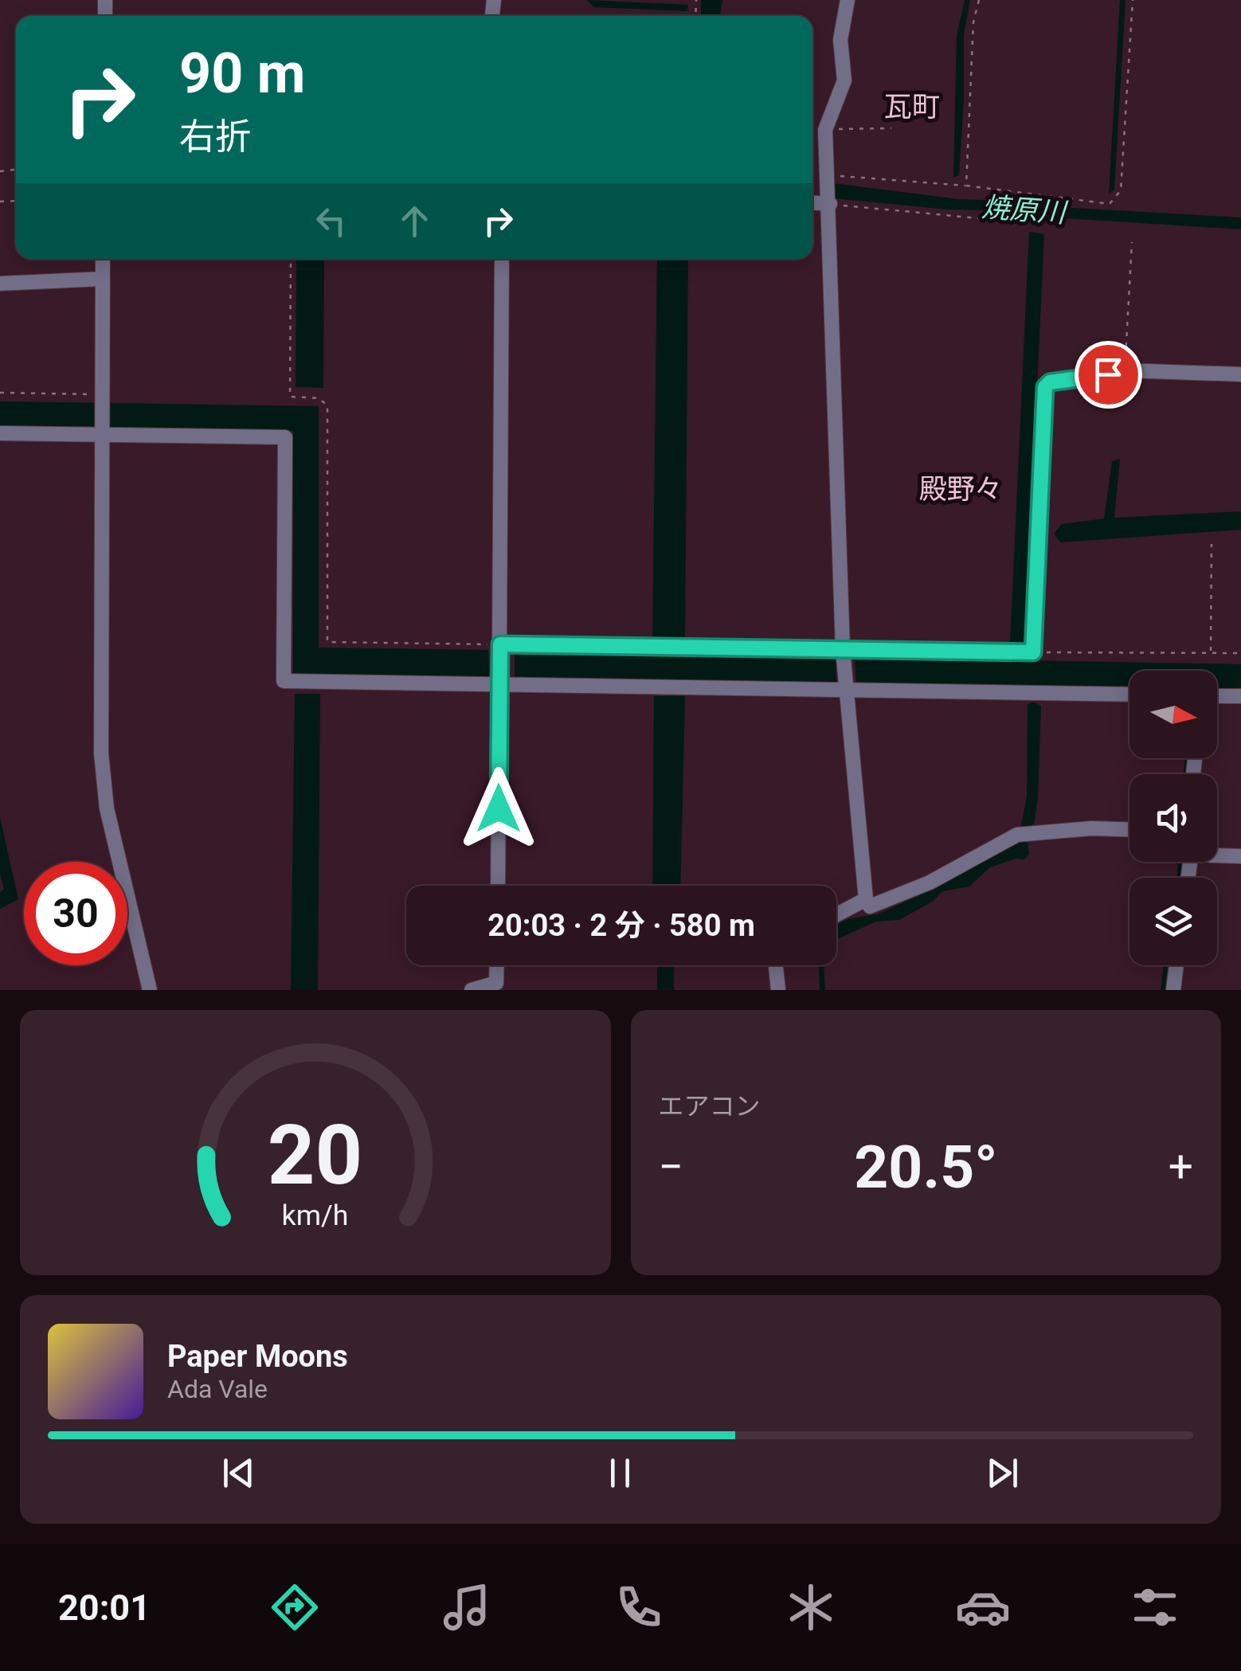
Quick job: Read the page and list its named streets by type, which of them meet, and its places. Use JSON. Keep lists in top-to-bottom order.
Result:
{
  "districts": ["瓦町", "殿野々"],
  "water": ["焼原川"],
  "north": "right",
  "page": {
    "turn": ["90 m", "右折"],
    "limit": "30",
    "trip": "20:03 · 2 分 · 580 m",
    "tile": "エアコン",
    "heat": ["−", "20.5°", "+"],
    "song": ["Paper Moons", "Ada Vale"],
    "tabs": "20:01",
    "gauge": ["20", "km/h"]
  }
}
